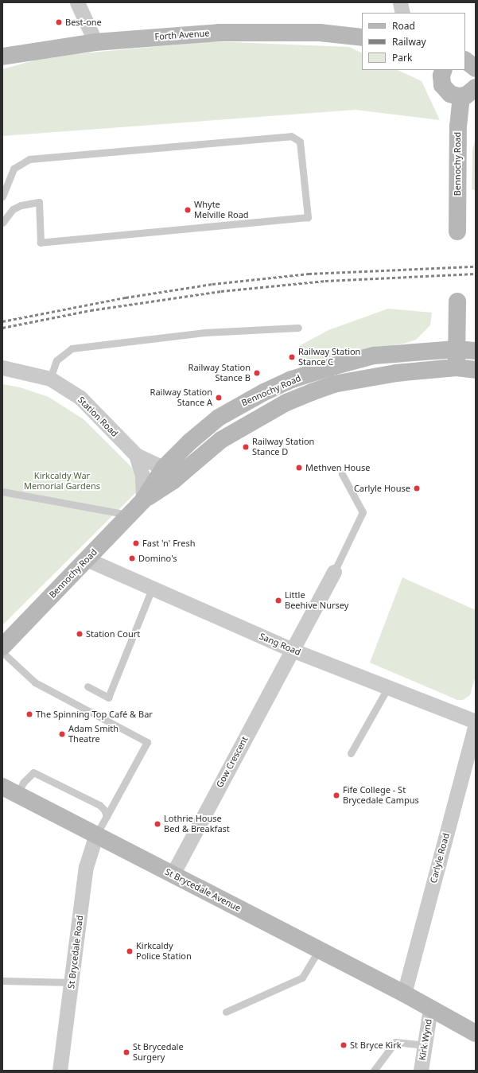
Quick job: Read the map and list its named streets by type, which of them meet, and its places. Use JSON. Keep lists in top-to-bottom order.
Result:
{
  "streets": {
    "street": [
      "Forth Avenue",
      "Bennochy Road",
      "Station Road",
      "Sang Road",
      "Gow Crescent",
      "Carlyle Road",
      "St Brycedale Avenue",
      "St Brycedale Road",
      "Kirk Wynd"
    ]
  },
  "crossings": [
    ["Bennochy Road", "Station Road"],
    ["Bennochy Road", "Sang Road"],
    ["Sang Road", "Gow Crescent"],
    ["Gow Crescent", "St Brycedale Avenue"],
    ["Carlyle Road", "St Brycedale Avenue"],
    ["St Brycedale Avenue", "St Brycedale Road"],
    ["St Brycedale Avenue", "Kirk Wynd"]
  ],
  "parks": ["Kirkcaldy War Memorial Gardens"],
  "places": [
    "Best-one",
    "Whyte Melville Road",
    "Railway Station Stance C",
    "Railway Station Stance B",
    "Railway Station Stance A",
    "Railway Station Stance D",
    "Methven House",
    "Carlyle House",
    "Fast 'n' Fresh",
    "Domino's",
    "Little Beehive Nursey",
    "Station Court",
    "The Spinning Top Café & Bar",
    "Adam Smith Theatre",
    "Fife College - St Brycedale Campus",
    "Lothrie House Bed & Breakfast",
    "Kirkcaldy Police Station",
    "St Bryce Kirk",
    "St Brycedale Surgery"
  ],
  "legend": ["Road", "Railway", "Park"]
}
